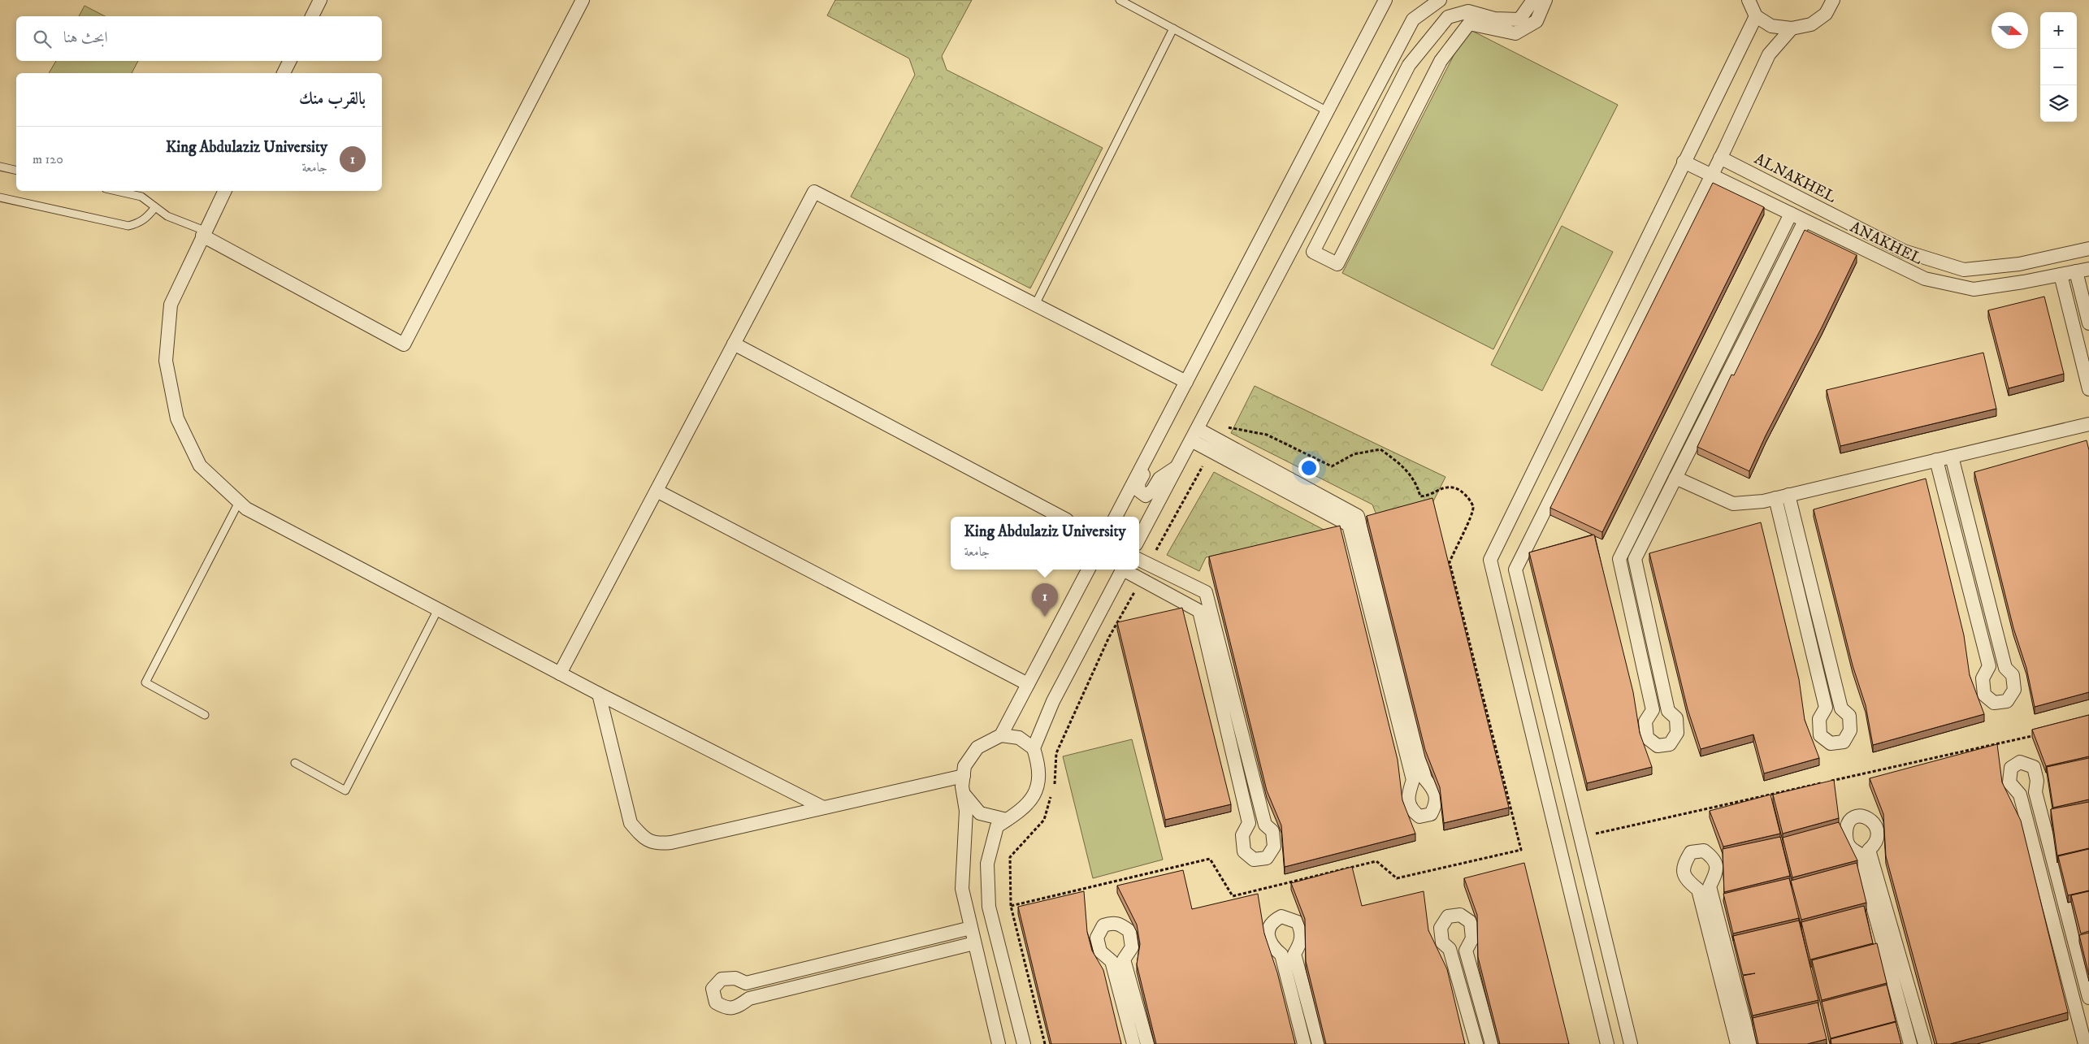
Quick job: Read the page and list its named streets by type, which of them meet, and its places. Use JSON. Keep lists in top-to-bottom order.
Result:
{
  "streets": {
    "street": ["ALNAKHEL", "ANAKHEL"]
  },
  "north": "right",
  "page": {
    "map_buttons": ["+", "−"],
    "search": "ابحث هنا",
    "heading": "بالقرب منك",
    "list": [
      {
        "mark": "1",
        "name": "King Abdulaziz University",
        "note": "جامعة",
        "value": "120 m"
      }
    ],
    "popup": ["King Abdulaziz University", "جامعة"],
    "pins": "1"
  }
}
